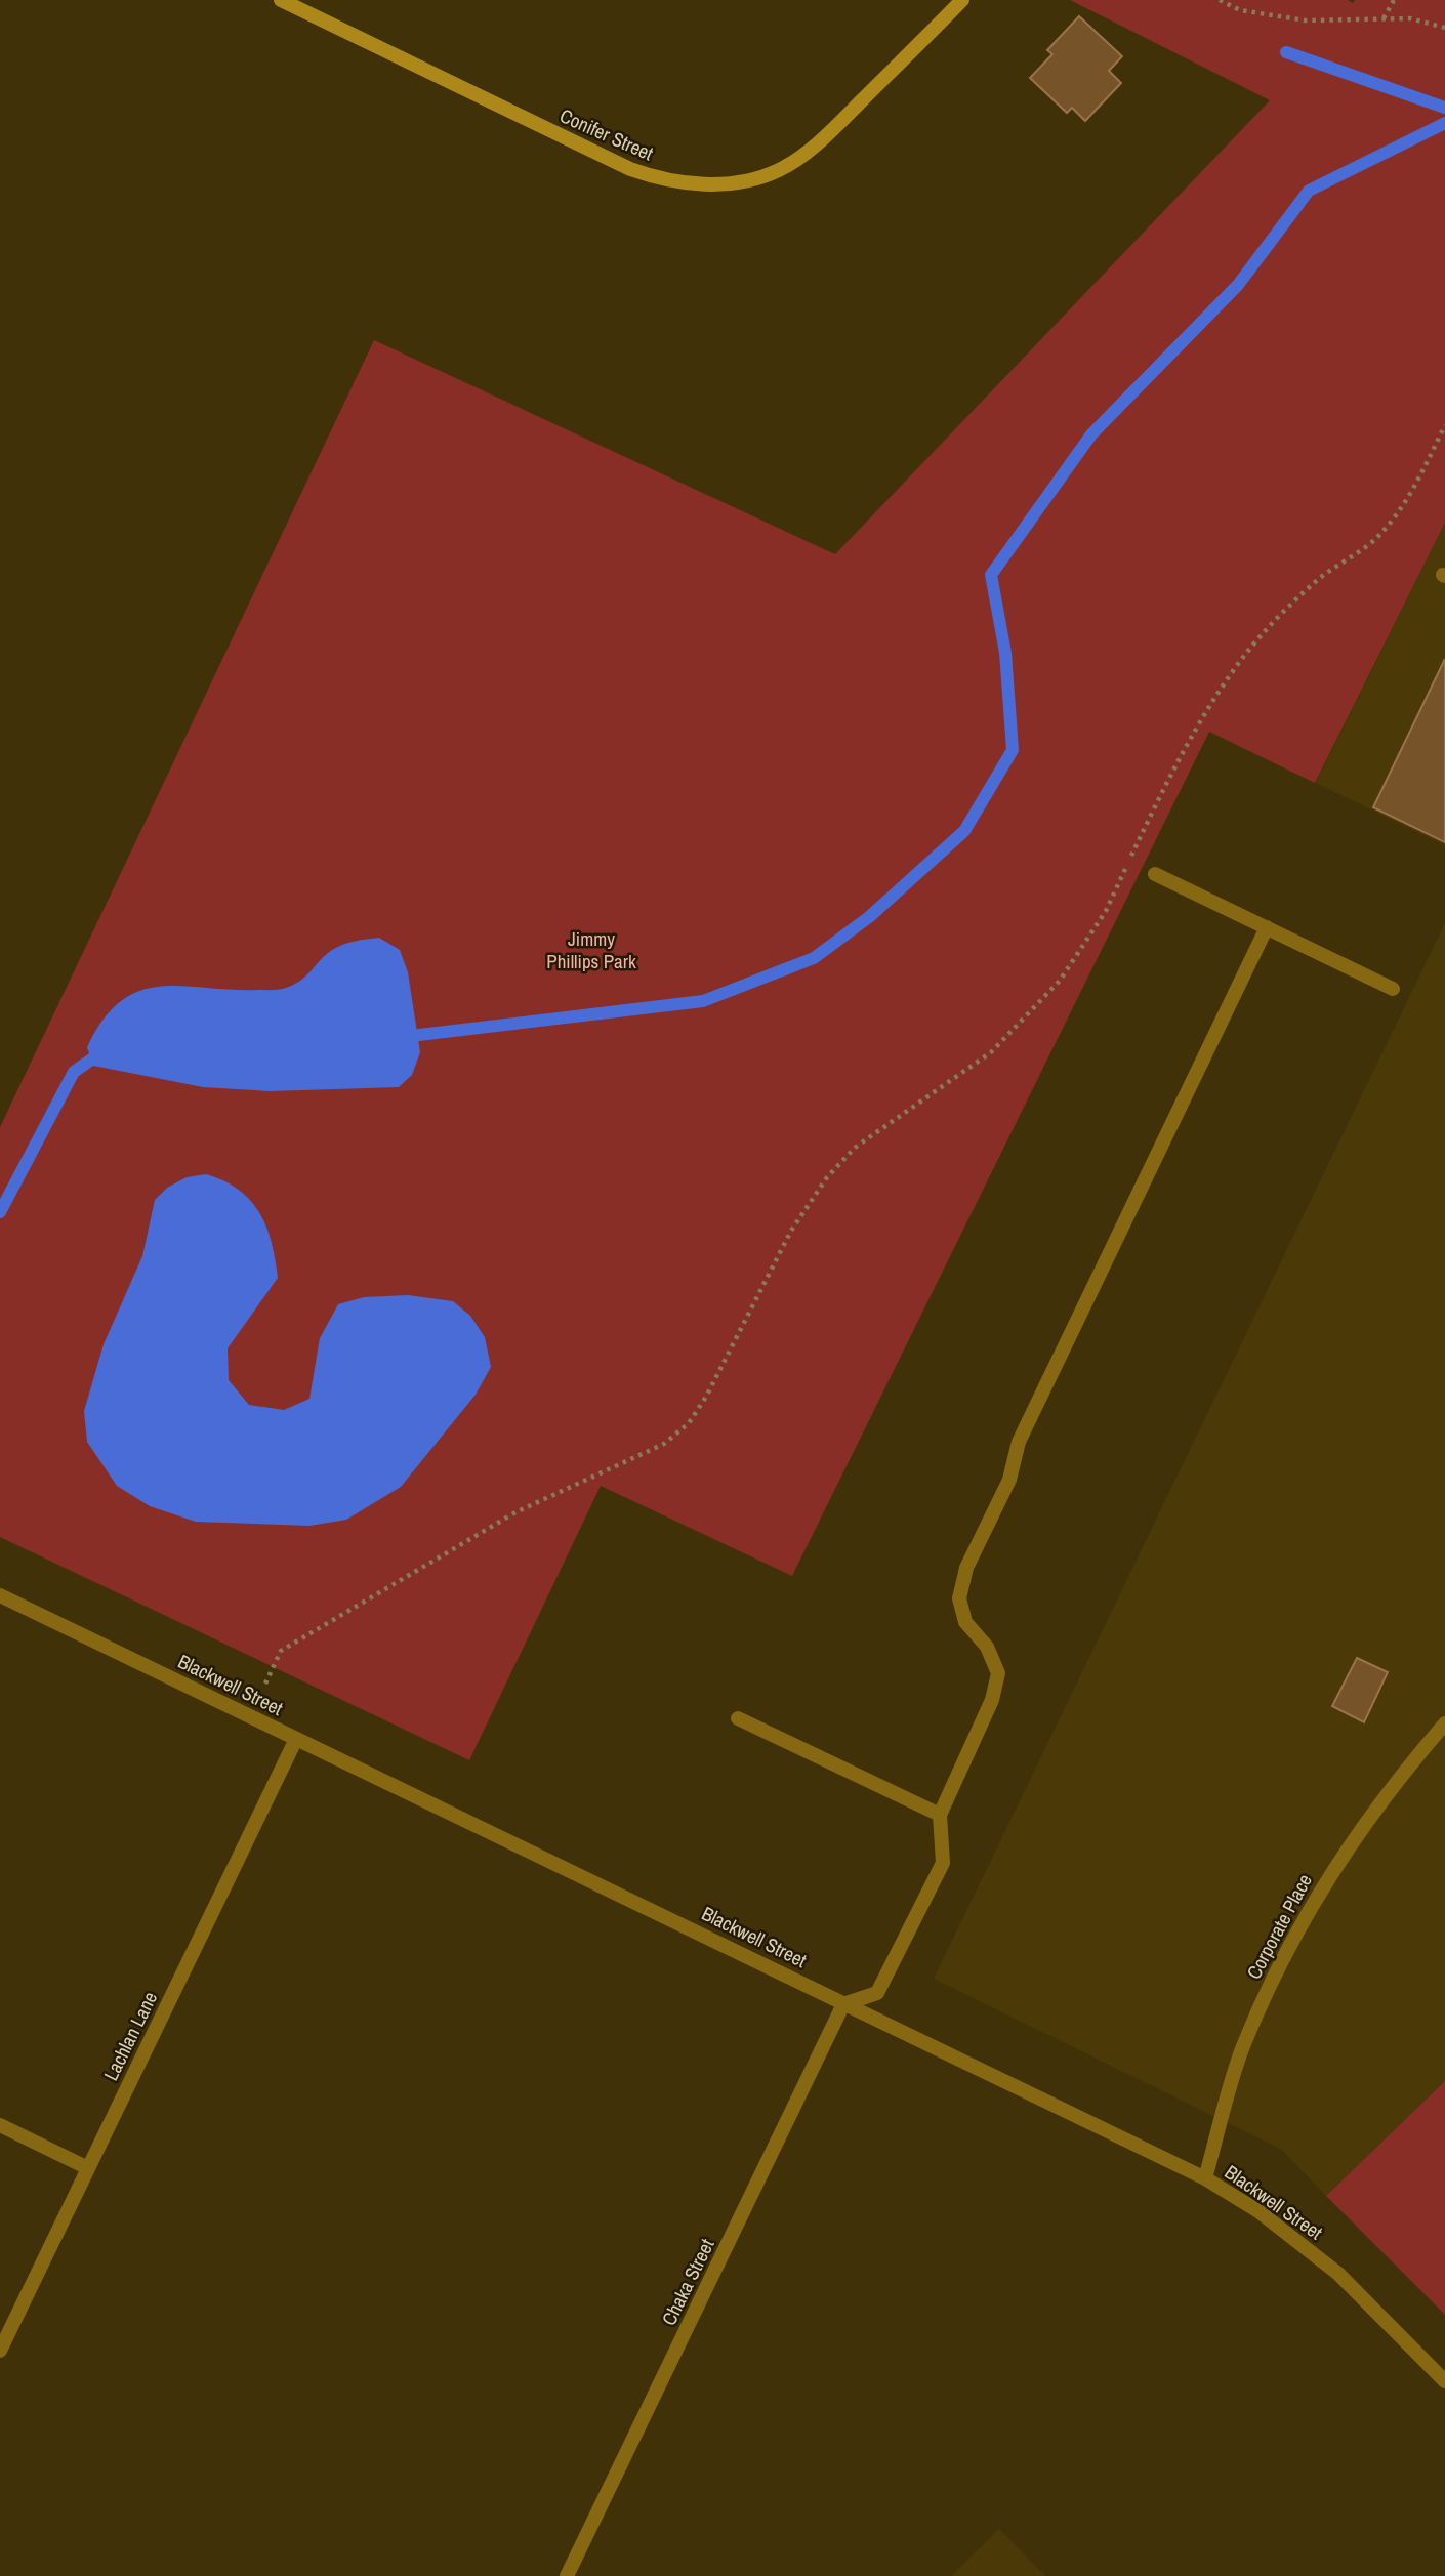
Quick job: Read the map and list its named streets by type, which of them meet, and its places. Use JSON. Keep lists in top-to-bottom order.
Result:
{
  "streets": {
    "street": [
      "Conifer Street",
      "Blackwell Street",
      "Corporate Place",
      "Lachlan Lane",
      "Chaka Street"
    ]
  },
  "crossings": [
    ["Blackwell Street", "Corporate Place"],
    ["Blackwell Street", "Lachlan Lane"],
    ["Blackwell Street", "Chaka Street"]
  ],
  "parks": ["Jimmy Phillips Park"]
}
